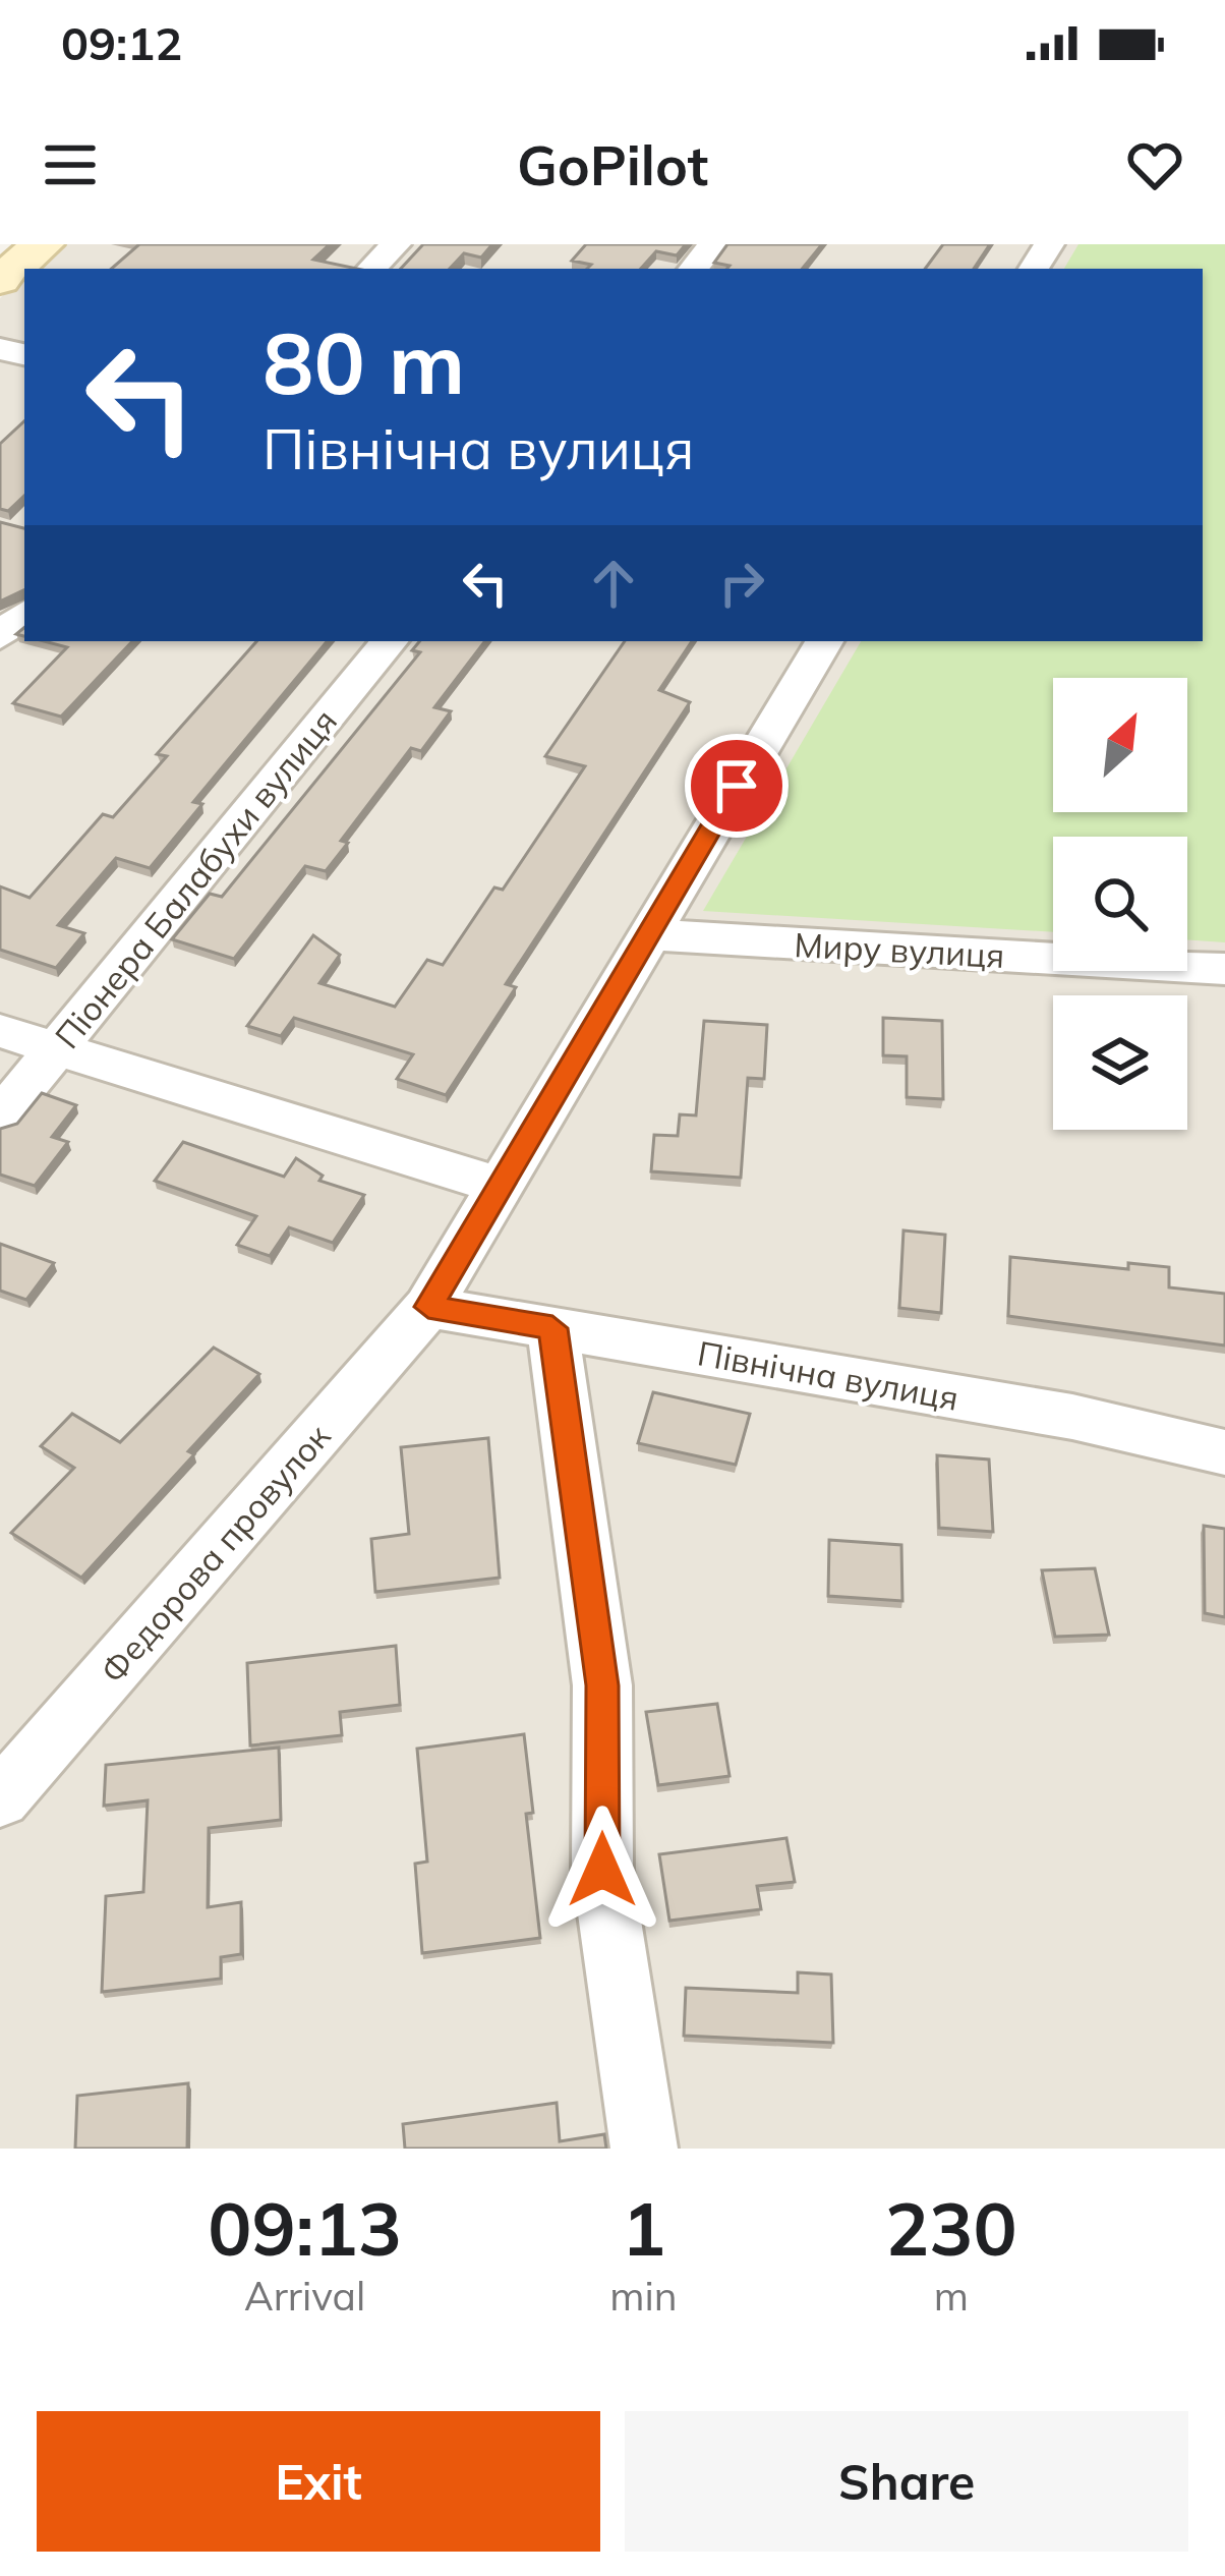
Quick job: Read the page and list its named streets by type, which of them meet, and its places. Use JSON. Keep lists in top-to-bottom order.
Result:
{
  "streets": {
    "street": [
      "Піонера Балабухи вулиця",
      "Миру вулиця",
      "Північна вулиця",
      "Федорова провулок"
    ]
  },
  "crossings": [
    ["Миру вулиця", "Федорова провулок"],
    ["Північна вулиця", "Федорова провулок"]
  ],
  "north": "top right",
  "page": {
    "status": "09:12",
    "header": "GoPilot",
    "turn": ["80 m", "Північна вулиця"],
    "eta": [
      "09:13",
      "Arrival",
      "1",
      "min",
      "230",
      "m"
    ],
    "buttons": ["Exit", "Share"]
  }
}
